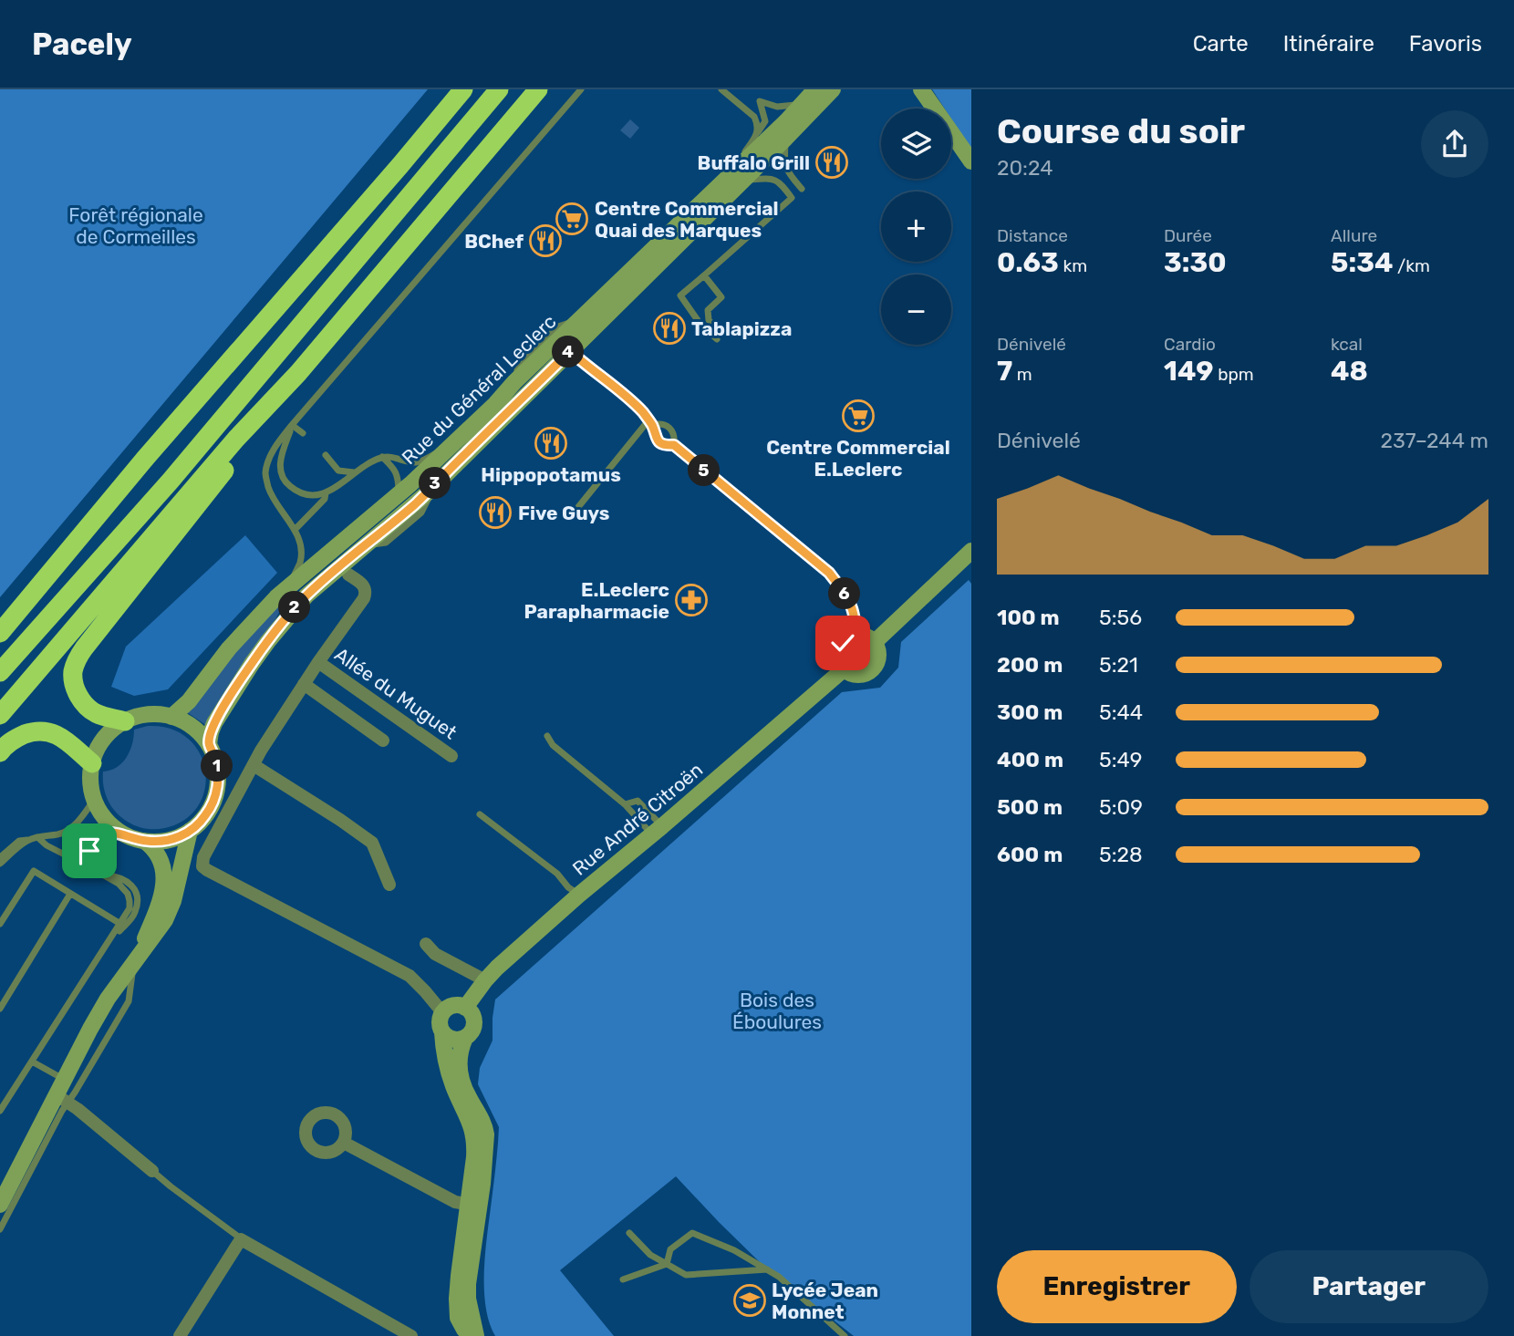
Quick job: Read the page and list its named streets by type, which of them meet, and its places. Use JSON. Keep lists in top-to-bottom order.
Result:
{
  "streets": {
    "main road": ["Rue du Général Leclerc", "Rue André Citroën"],
    "street": ["Allée du Muguet"]
  },
  "parks": ["Forêt régionale de Cormeilles", "Bois des Éboulures"],
  "places": {
    "restaurant": [
      "Buffalo Grill",
      "BChef",
      "Tablapizza",
      "Hippopotamus",
      "Five Guys"
    ],
    "supermarket": ["Centre Commercial Quai des Marques", "Centre Commercial E.Leclerc"],
    "pharmacy": ["E.Leclerc Parapharmacie"],
    "school or university": ["Lycée Jean Monnet"]
  },
  "page": {
    "header": "Pacely",
    "nav": ["Carte", "Itinéraire", "Favoris"],
    "heading": ["Course du soir", "20:24"],
    "map_buttons": ["+", "−"],
    "stats": [
      ["Distance", "0.63 km"],
      ["Durée", "3:30"],
      ["Allure", "5:34 /km"],
      ["Dénivelé", "7 m"],
      ["Cardio", "149 bpm"],
      ["kcal", "48"]
    ],
    "pins": [
      "4",
      "5",
      "3",
      "6",
      "2",
      "1"
    ],
    "chart": ["Dénivelé", "237–244 m"],
    "list": [
      {
        "name": "100 m",
        "note": "5:56"
      },
      {
        "name": "200 m",
        "note": "5:21"
      },
      {
        "name": "300 m",
        "note": "5:44"
      },
      {
        "name": "400 m",
        "note": "5:49"
      },
      {
        "name": "500 m",
        "note": "5:09"
      },
      {
        "name": "600 m",
        "note": "5:28"
      }
    ],
    "buttons": ["Enregistrer", "Partager"]
  }
}
